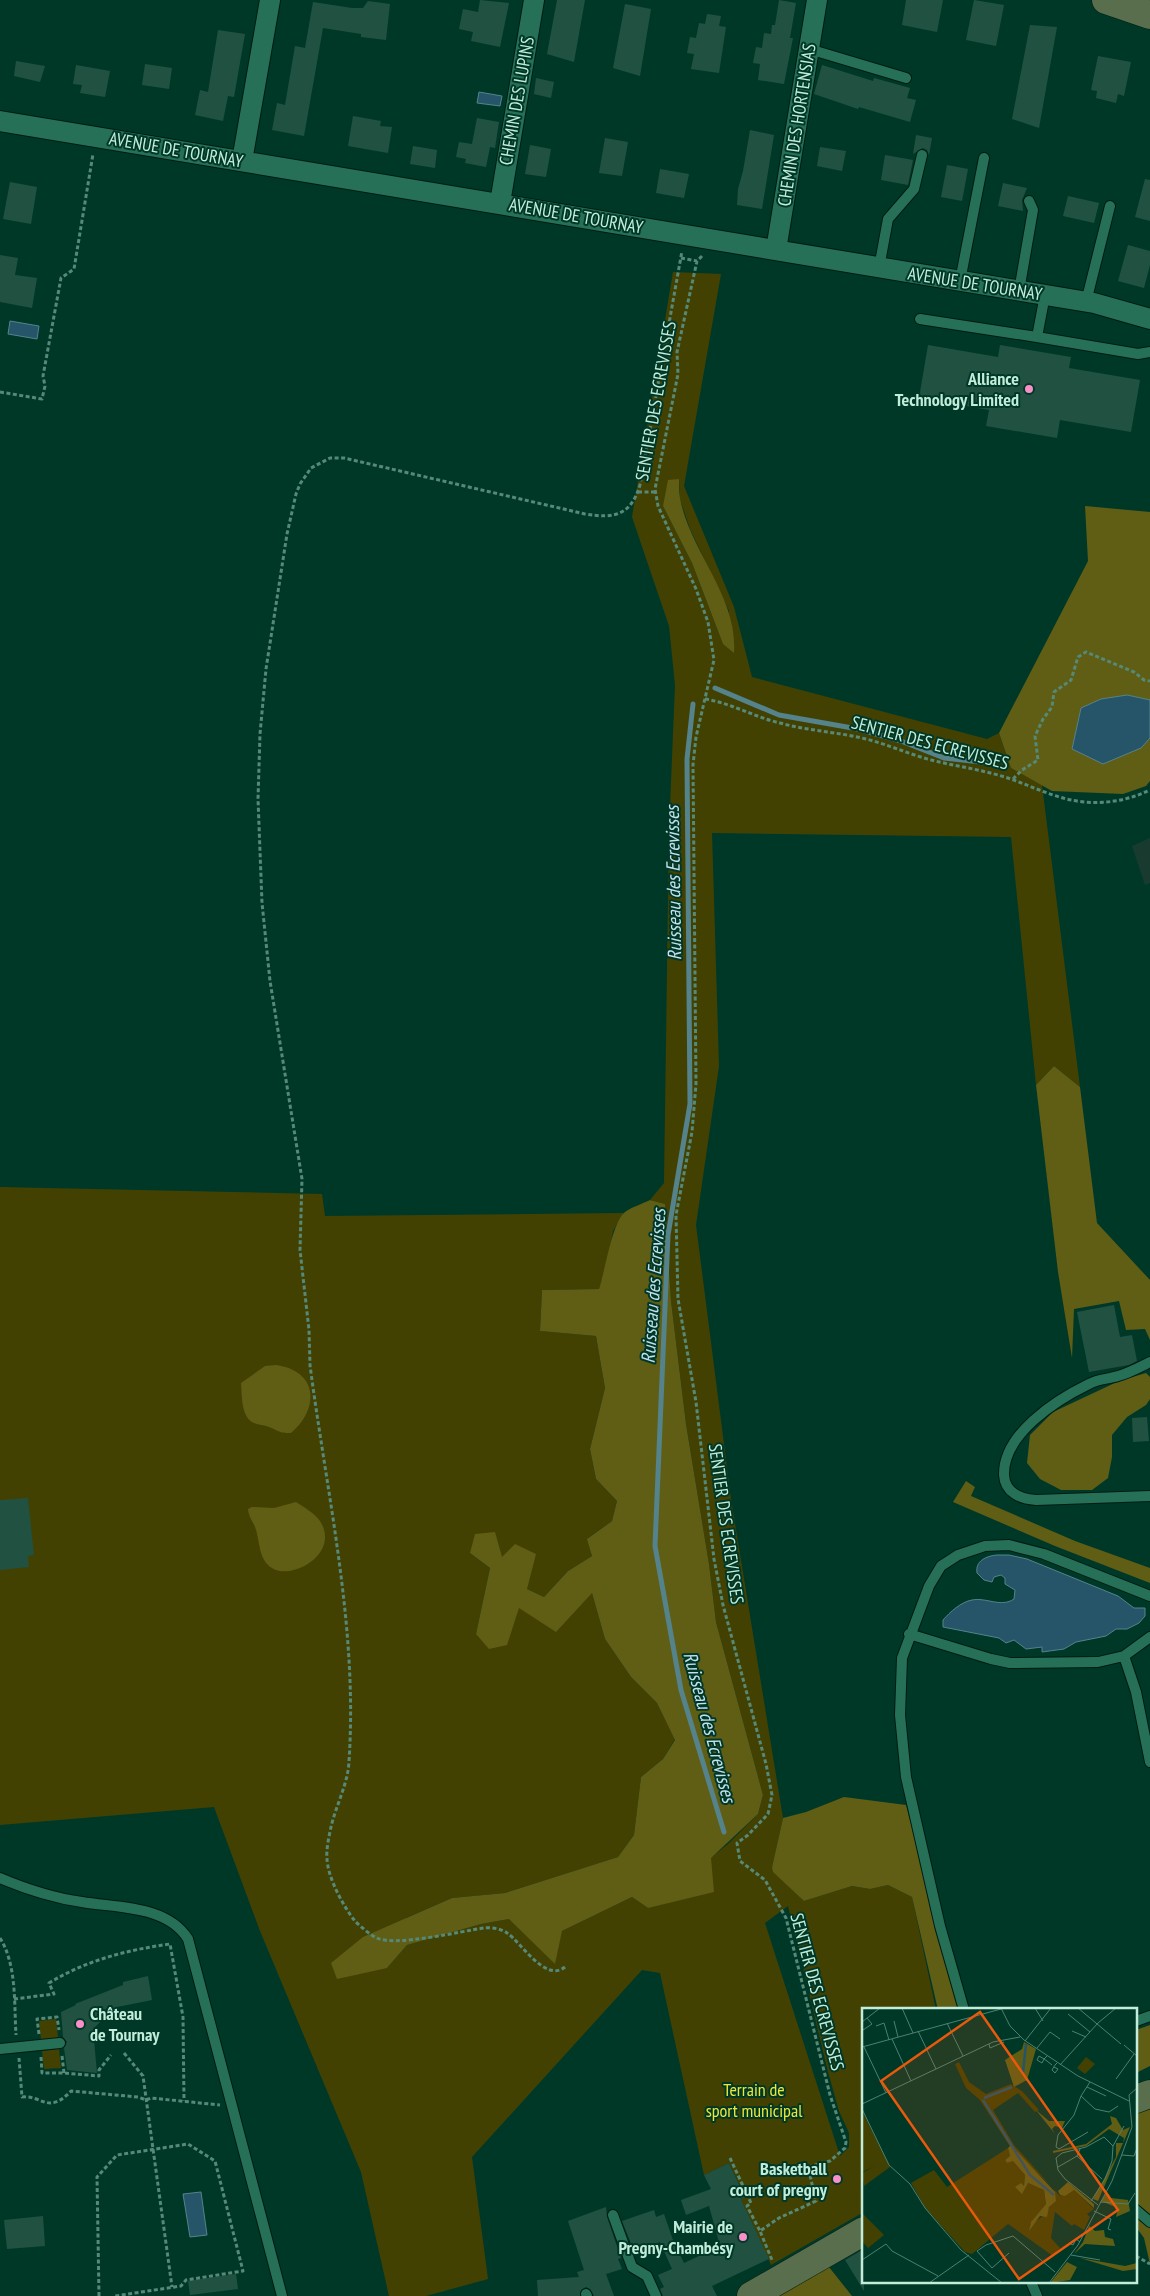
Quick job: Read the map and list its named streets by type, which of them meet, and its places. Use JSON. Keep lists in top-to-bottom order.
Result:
{
  "streets": {
    "street": ["CHEMIN DES LUPINS", "CHEMIN DES HORTENSIAS", "AVENUE DE TOURNAY"],
    "path": ["SENTIER DES ECREVISSES"]
  },
  "crossings": [
    ["CHEMIN DES LUPINS", "AVENUE DE TOURNAY"],
    ["CHEMIN DES HORTENSIAS", "AVENUE DE TOURNAY"]
  ],
  "water": ["Ruisseau des Ecrevisses"],
  "parks": ["Terrain de sport municipal"],
  "places": [
    "Alliance Technology Limited",
    "Château de Tournay",
    "Basketball court of pregny",
    "Mairie de Pregny-Chambésy"
  ]
}
